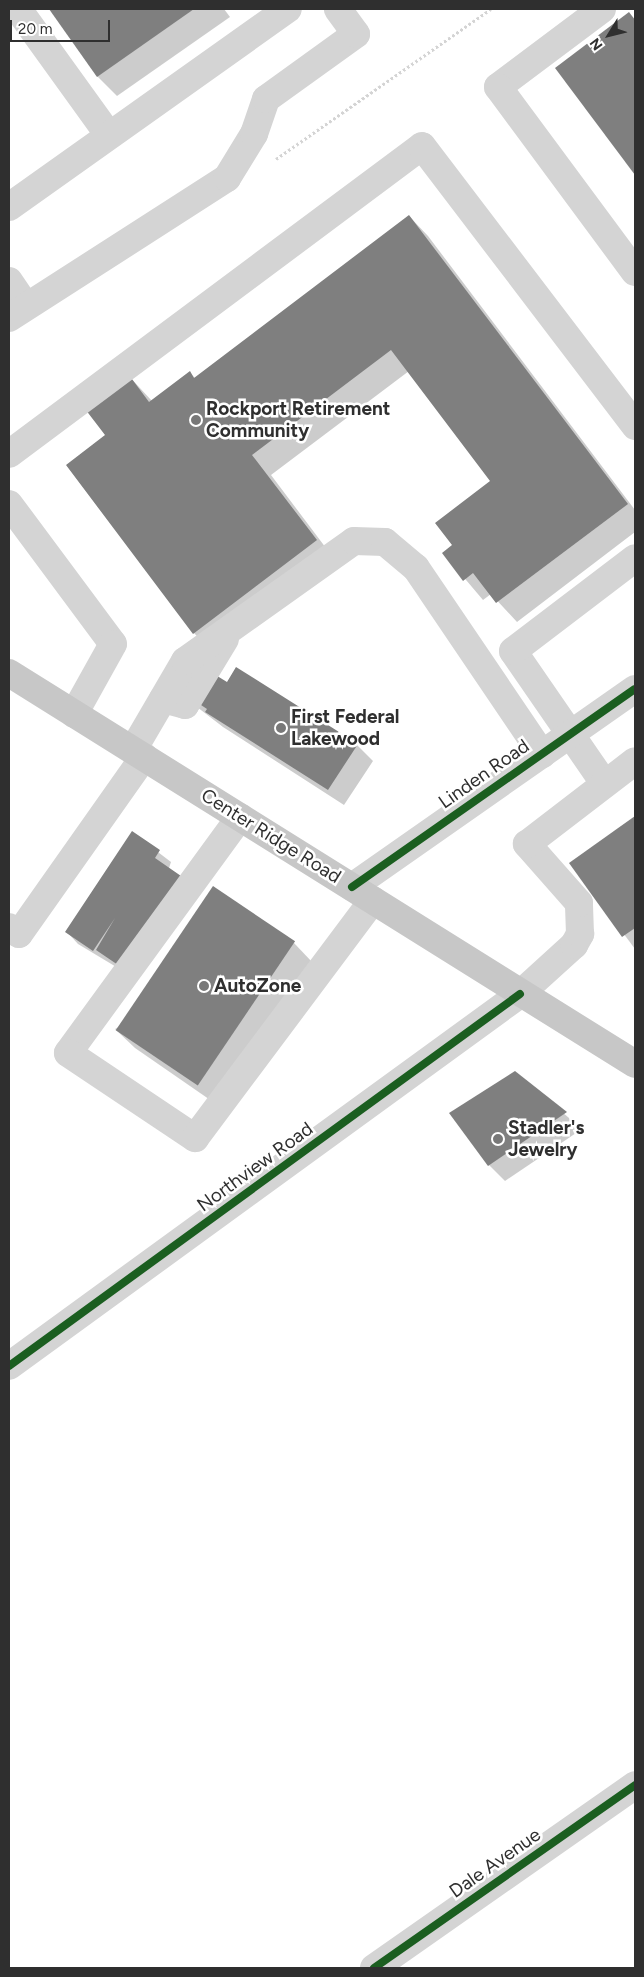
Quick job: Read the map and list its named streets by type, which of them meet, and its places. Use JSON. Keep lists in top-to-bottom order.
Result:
{
  "streets": {
    "main road": ["Center Ridge Road"],
    "street": ["Linden Road", "Northview Road", "Dale Avenue"]
  },
  "crossings": [
    ["Linden Road", "Center Ridge Road"],
    ["Center Ridge Road", "Northview Road"]
  ],
  "places": [
    "Rockport Retirement Community",
    "First Federal Lakewood",
    "AutoZone",
    "Stadler's Jewelry"
  ],
  "scale_bar": "20 m",
  "north": "bottom left"
}
